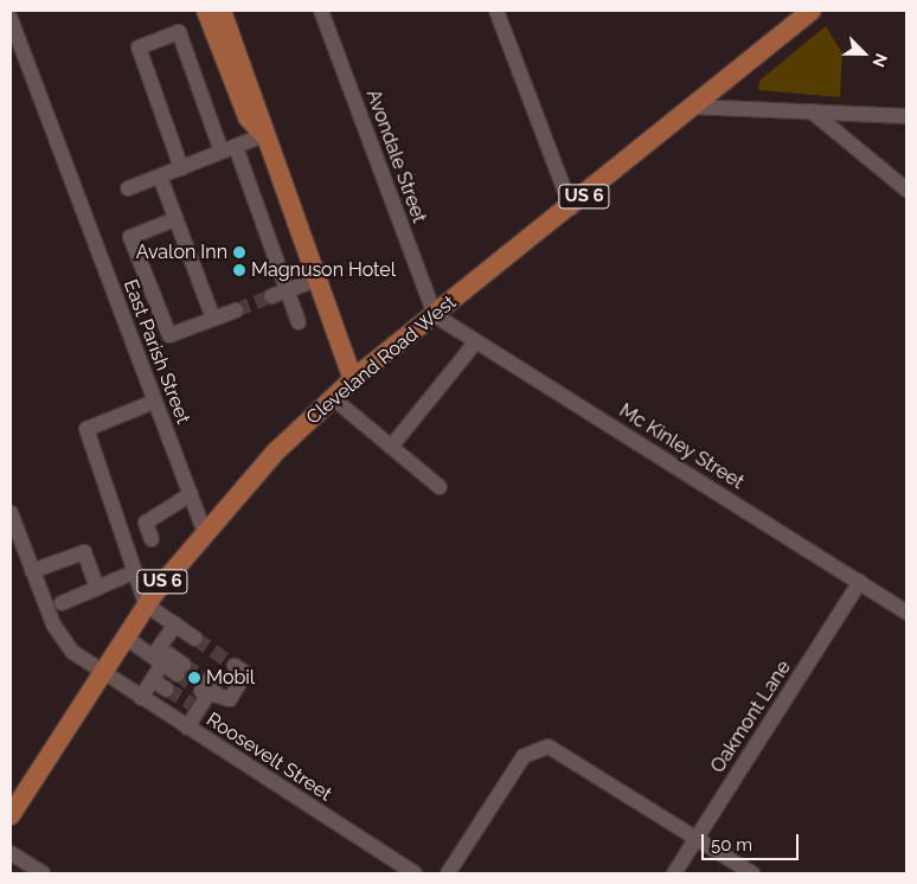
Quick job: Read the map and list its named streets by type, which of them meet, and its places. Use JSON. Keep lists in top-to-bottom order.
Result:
{
  "streets": {
    "main road": ["US 6", "Cleveland Road West"],
    "street": [
      "Avondale Street",
      "East Parish Street",
      "Mc Kinley Street",
      "Oakmont Lane",
      "Roosevelt Street"
    ]
  },
  "crossings": [
    ["Avondale Street", "Cleveland Road West"],
    ["Avondale Street", "Mc Kinley Street"],
    ["East Parish Street", "Cleveland Road West"],
    ["Cleveland Road West", "Mc Kinley Street"],
    ["Cleveland Road West", "Roosevelt Street"],
    ["Mc Kinley Street", "Oakmont Lane"]
  ],
  "places": ["Avalon Inn", "Magnuson Hotel", "Mobil"],
  "scale_bar": "50 m",
  "north": "bottom right"
}
